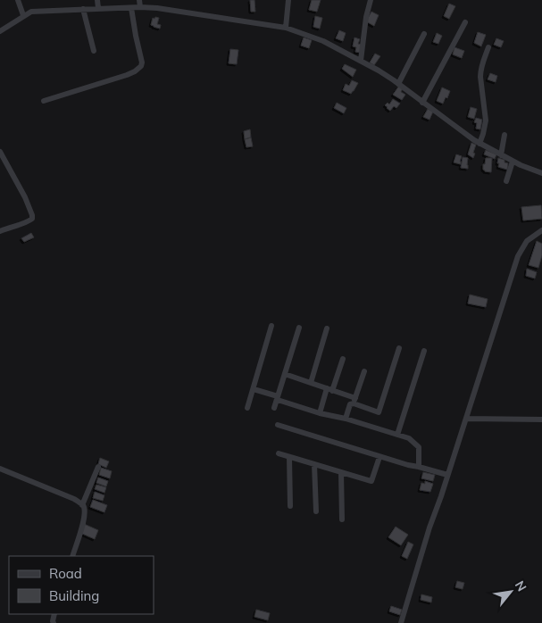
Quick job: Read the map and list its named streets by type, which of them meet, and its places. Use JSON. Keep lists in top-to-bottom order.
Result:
{
  "legend": ["Road", "Building"],
  "north": "top right"
}
